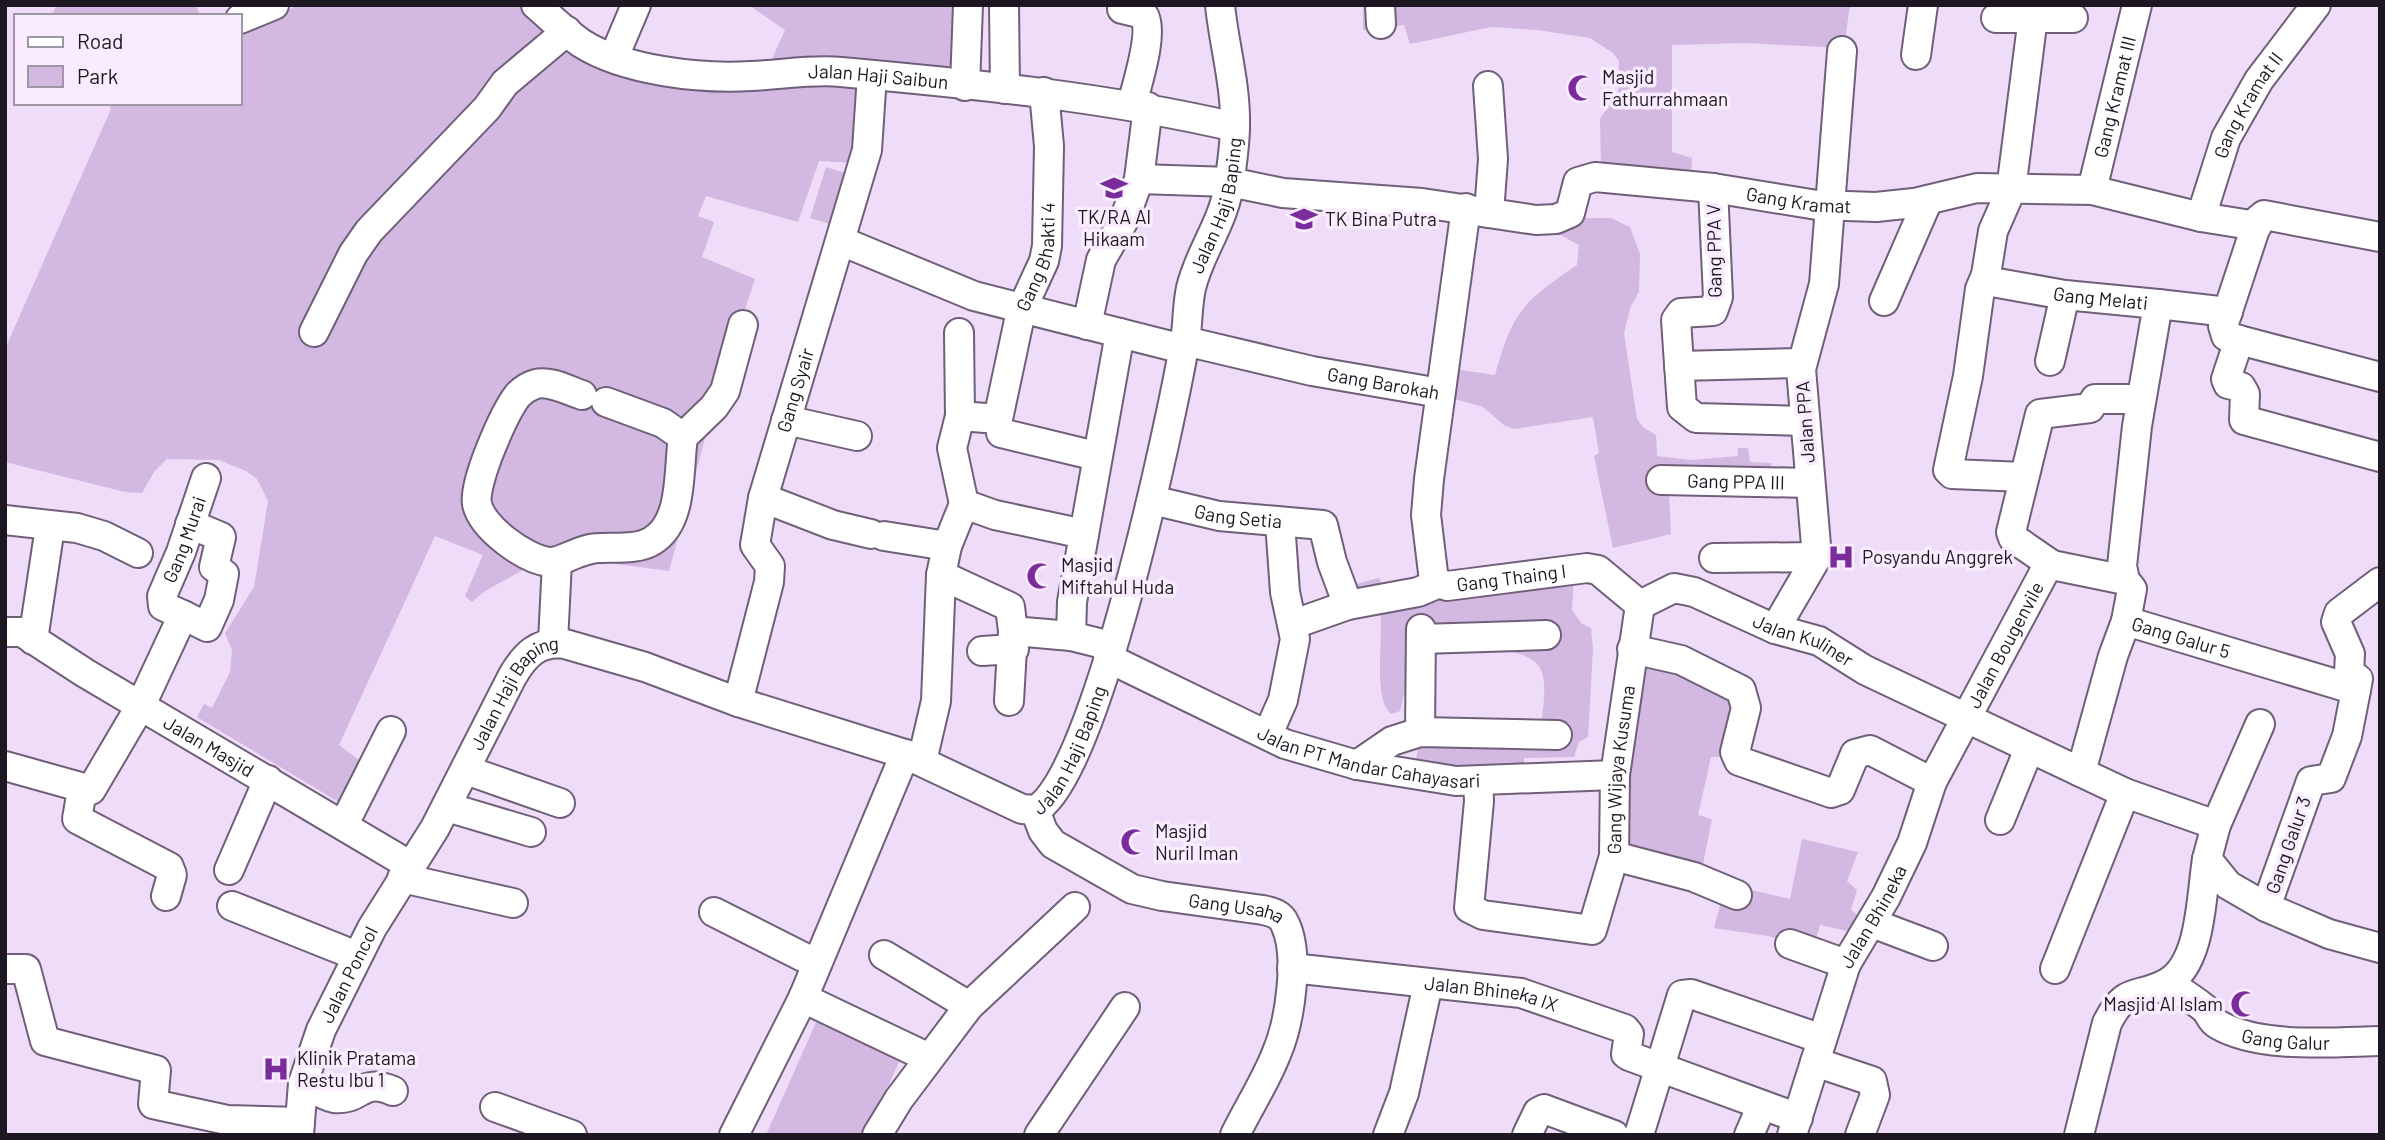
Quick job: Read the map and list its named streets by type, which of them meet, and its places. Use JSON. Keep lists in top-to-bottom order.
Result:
{
  "streets": {
    "street": [
      "Jalan Haji Saibun",
      "Gang Kramat III",
      "Gang Kramat II",
      "Gang Kramat",
      "Jalan Haji Baping",
      "Gang PPA V",
      "Gang Bhakti 4",
      "Gang Melati",
      "Gang Barokah",
      "Gang Syair",
      "Jalan PPA",
      "Gang PPA III",
      "Gang Setia",
      "Gang Murai",
      "Gang Thaing I",
      "Gang Galur 5",
      "Jalan Kuliner",
      "Jalan Bougenvile",
      "Jalan Masjid",
      "Jalan PT Mandar Cahayasari",
      "Gang Wijaya Kusuma",
      "Gang Galur 3",
      "Gang Usaha",
      "Jalan Bhineka",
      "Jalan Poncol",
      "Jalan Bhineka IX",
      "Gang Galur"
    ]
  },
  "crossings": [
    ["Jalan Haji Saibun", "Jalan Haji Baping"],
    ["Jalan Haji Saibun", "Gang Bhakti 4"],
    ["Jalan Haji Saibun", "Gang Syair"],
    ["Gang Kramat III", "Gang Kramat"],
    ["Gang Kramat II", "Gang Kramat"],
    ["Gang Kramat", "Jalan Haji Baping"],
    ["Gang Kramat", "Gang PPA V"],
    ["Gang Kramat", "Gang Barokah"],
    ["Gang Kramat", "Jalan PPA"],
    ["Jalan Haji Baping", "Gang Barokah"],
    ["Jalan Haji Baping", "Gang Syair"],
    ["Jalan Haji Baping", "Gang Setia"],
    ["Jalan Haji Baping", "Jalan Masjid"],
    ["Jalan Haji Baping", "Jalan PT Mandar Cahayasari"],
    ["Jalan Haji Baping", "Gang Usaha"],
    ["Jalan Haji Baping", "Jalan Poncol"],
    ["Gang Bhakti 4", "Gang Barokah"],
    ["Gang Melati", "Gang Galur 5"],
    ["Gang Melati", "Jalan Bougenvile"],
    ["Gang Barokah", "Gang Syair"],
    ["Gang Barokah", "Gang Thaing I"],
    ["Jalan PPA", "Gang PPA III"],
    ["Gang Thaing I", "Jalan Kuliner"],
    ["Gang Thaing I", "Gang Wijaya Kusuma"],
    ["Gang Galur 5", "Gang Galur 3"],
    ["Jalan Kuliner", "Jalan Bougenvile"],
    ["Jalan Kuliner", "Gang Wijaya Kusuma"],
    ["Jalan Kuliner", "Jalan Bhineka"],
    ["Jalan Bougenvile", "Jalan Bhineka"],
    ["Jalan Masjid", "Jalan Poncol"],
    ["Jalan PT Mandar Cahayasari", "Gang Wijaya Kusuma"],
    ["Gang Usaha", "Jalan Bhineka IX"]
  ],
  "places": {
    "mosque": [
      "Masjid Fathurrahmaan",
      "Masjid Miftahul Huda",
      "Masjid Nuril Iman",
      "Masjid Al Islam"
    ],
    "school or university": ["TK/RA Al Hikaam", "TK Bina Putra"],
    "hospital": ["Posyandu Anggrek", "Klinik Pratama Restu Ibu 1"]
  },
  "legend": ["Road", "Park"]
}
